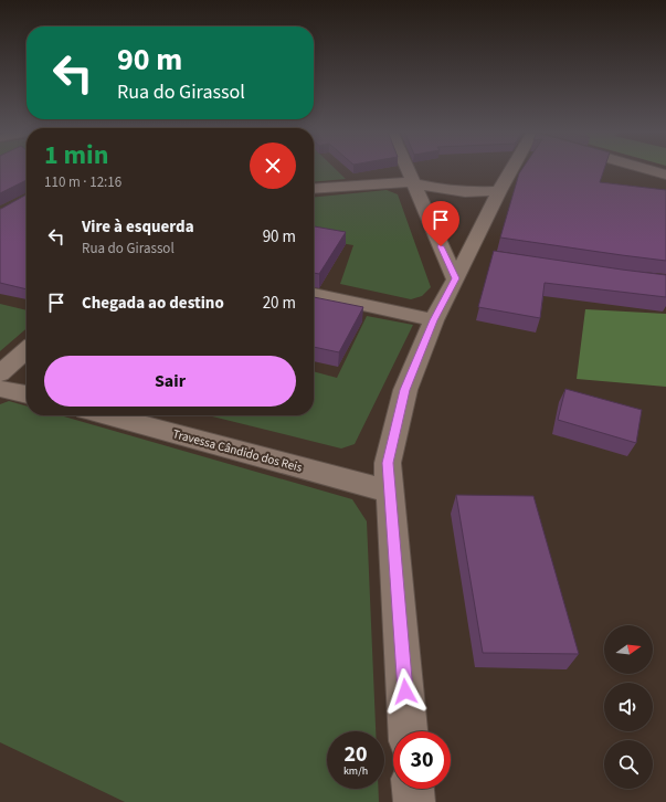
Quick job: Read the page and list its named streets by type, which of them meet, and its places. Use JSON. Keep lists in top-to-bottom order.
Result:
{
  "streets": {
    "street": ["Travessa Cândido dos Reis"]
  },
  "north": "right",
  "page": {
    "turn": ["90 m", "Rua do Girassol"],
    "heading": ["1 min", "110 m · 12:16"],
    "list": [
      {
        "name": "Vire à esquerda",
        "note": "Rua do Girassol",
        "value": "90 m"
      },
      {
        "name": "Chegada ao destino",
        "value": "20 m"
      }
    ],
    "buttons": "Sair",
    "speed": "20 km/h",
    "limit": "30"
  }
}
